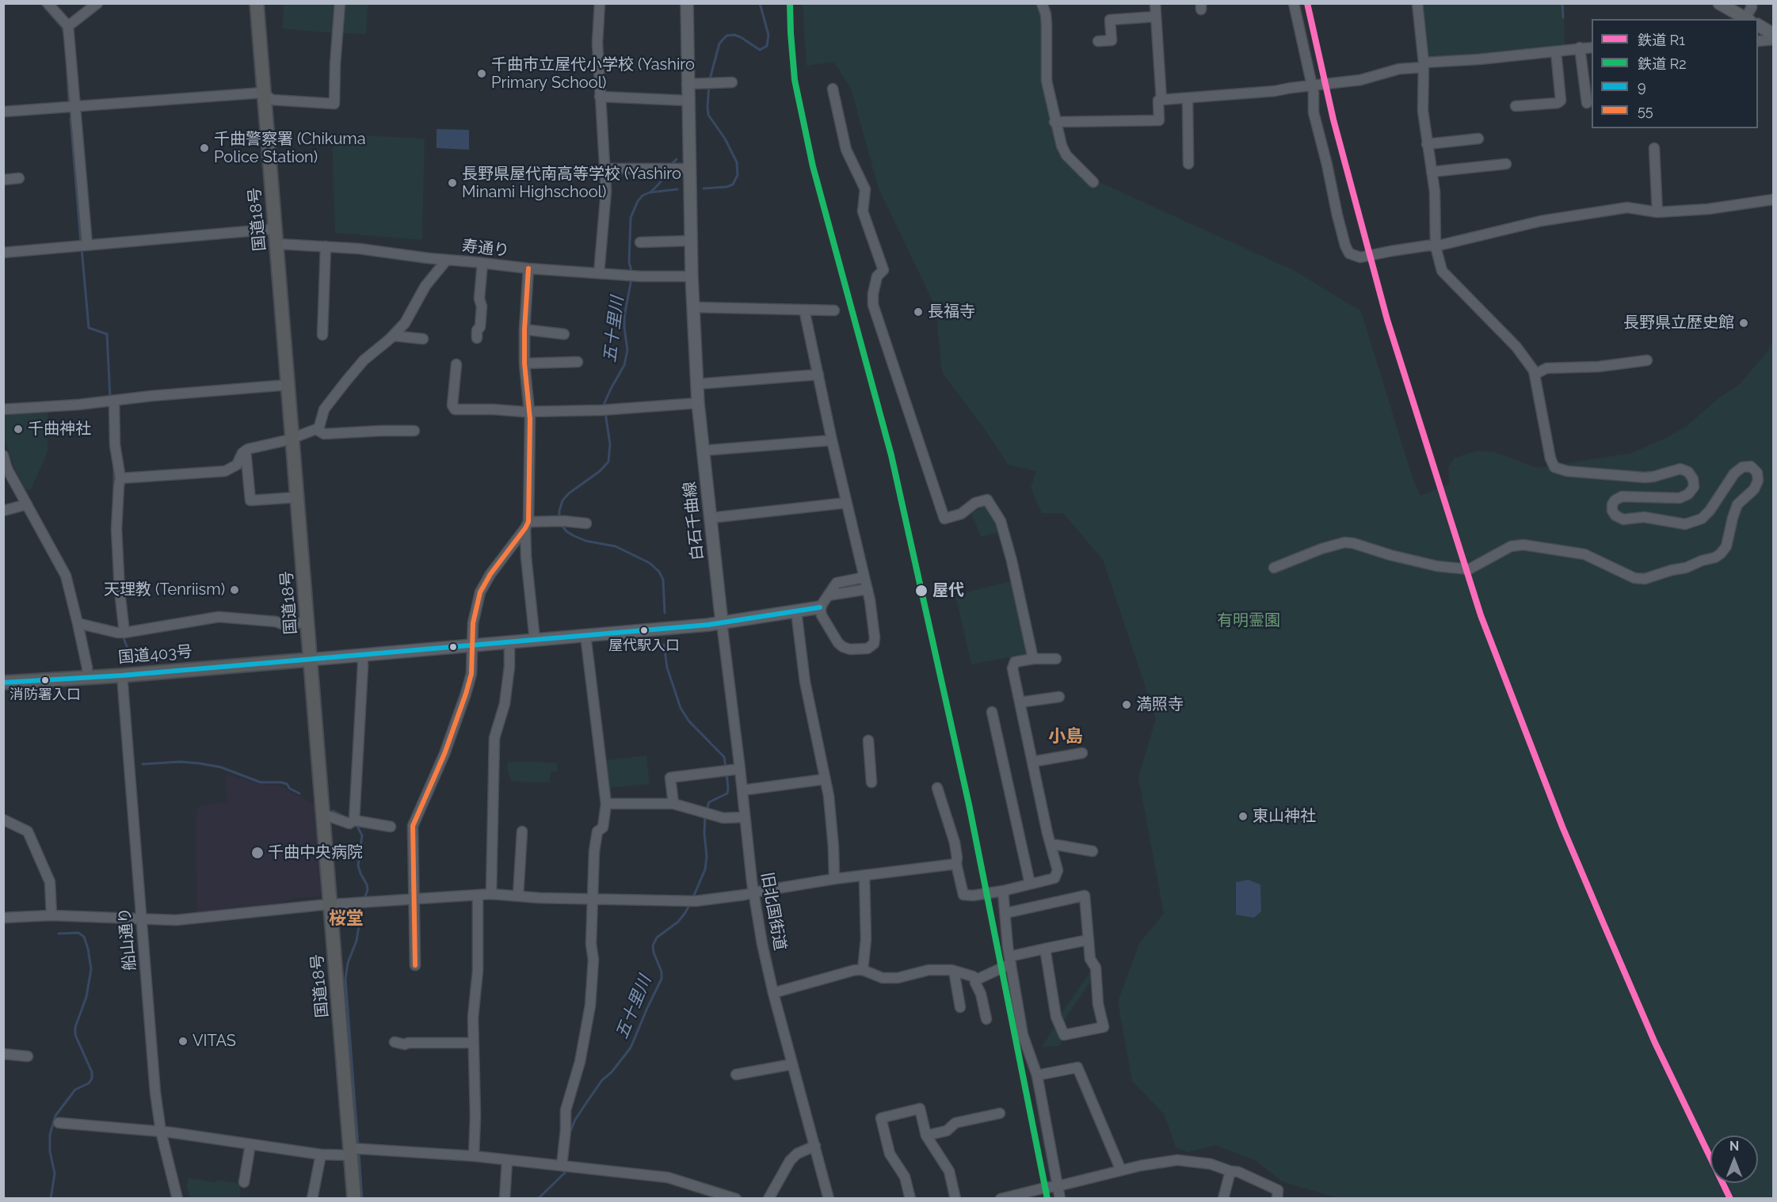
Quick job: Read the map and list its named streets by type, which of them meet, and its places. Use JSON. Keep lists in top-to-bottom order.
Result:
{
  "streets": {
    "highway": ["国道18号", "国道403号"],
    "main road": ["白石千曲線"],
    "street": ["寿通り", "旧北国街道", "船山通り"]
  },
  "crossings": [
    ["国道18号", "寿通り"],
    ["国道18号", "国道403号"],
    ["寿通り", "白石千曲線"],
    ["白石千曲線", "旧北国街道"],
    ["国道403号", "船山通り"]
  ],
  "districts": ["小島", "桜堂"],
  "water": ["五十里川"],
  "parks": ["有明霊園"],
  "places": [
    "千曲市立屋代小学校 (Yashiro Primary School)",
    "千曲警察署 (Chikuma Police Station)",
    "長野県屋代南高等学校 (Yashiro Minami Highschool)",
    "長福寺",
    "長野県立歴史館",
    "千曲神社",
    "天理教 (Tenriism)",
    "屋代",
    "屋代駅入口",
    "消防署入口",
    "満照寺",
    "東山神社",
    "千曲中央病院",
    "VITAS"
  ],
  "lines": [
    "rail line R1",
    "rail line R2",
    "transit line 55",
    "transit line 9"
  ],
  "legend": [
    "鉄道 R1",
    "鉄道 R2",
    "9",
    "55"
  ],
  "north": "top"
}
